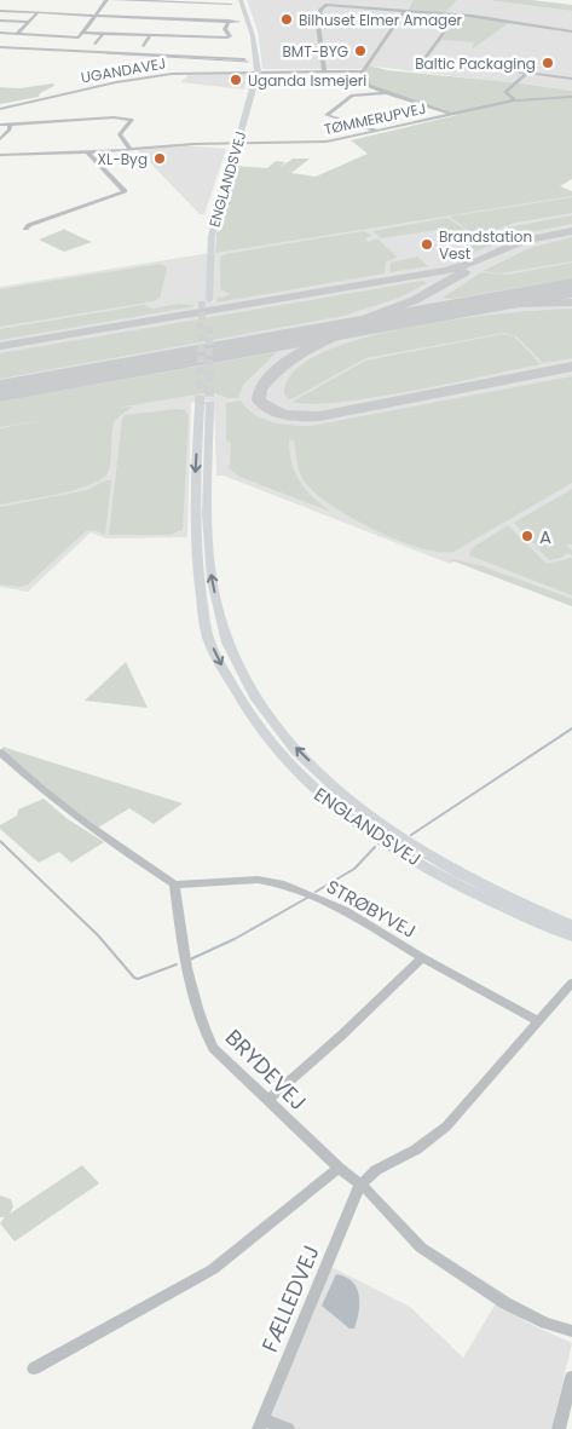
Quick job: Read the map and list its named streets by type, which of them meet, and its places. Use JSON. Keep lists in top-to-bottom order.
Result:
{
  "streets": {
    "main road": ["ENGLANDSVEJ"],
    "street": [
      "UGANDAVEJ",
      "TØMMERUPVEJ",
      "STRØBYVEJ",
      "BRYDEVEJ",
      "FÆLLEDVEJ"
    ]
  },
  "crossings": [
    ["UGANDAVEJ", "ENGLANDSVEJ"],
    ["TØMMERUPVEJ", "ENGLANDSVEJ"],
    ["STRØBYVEJ", "BRYDEVEJ"],
    ["BRYDEVEJ", "FÆLLEDVEJ"]
  ],
  "places": [
    "Bilhuset Elmer Amager",
    "BMT-BYG",
    "Baltic Packaging",
    "Uganda Ismejeri",
    "XL-Byg",
    "Brandstation Vest",
    "A"
  ]
}
